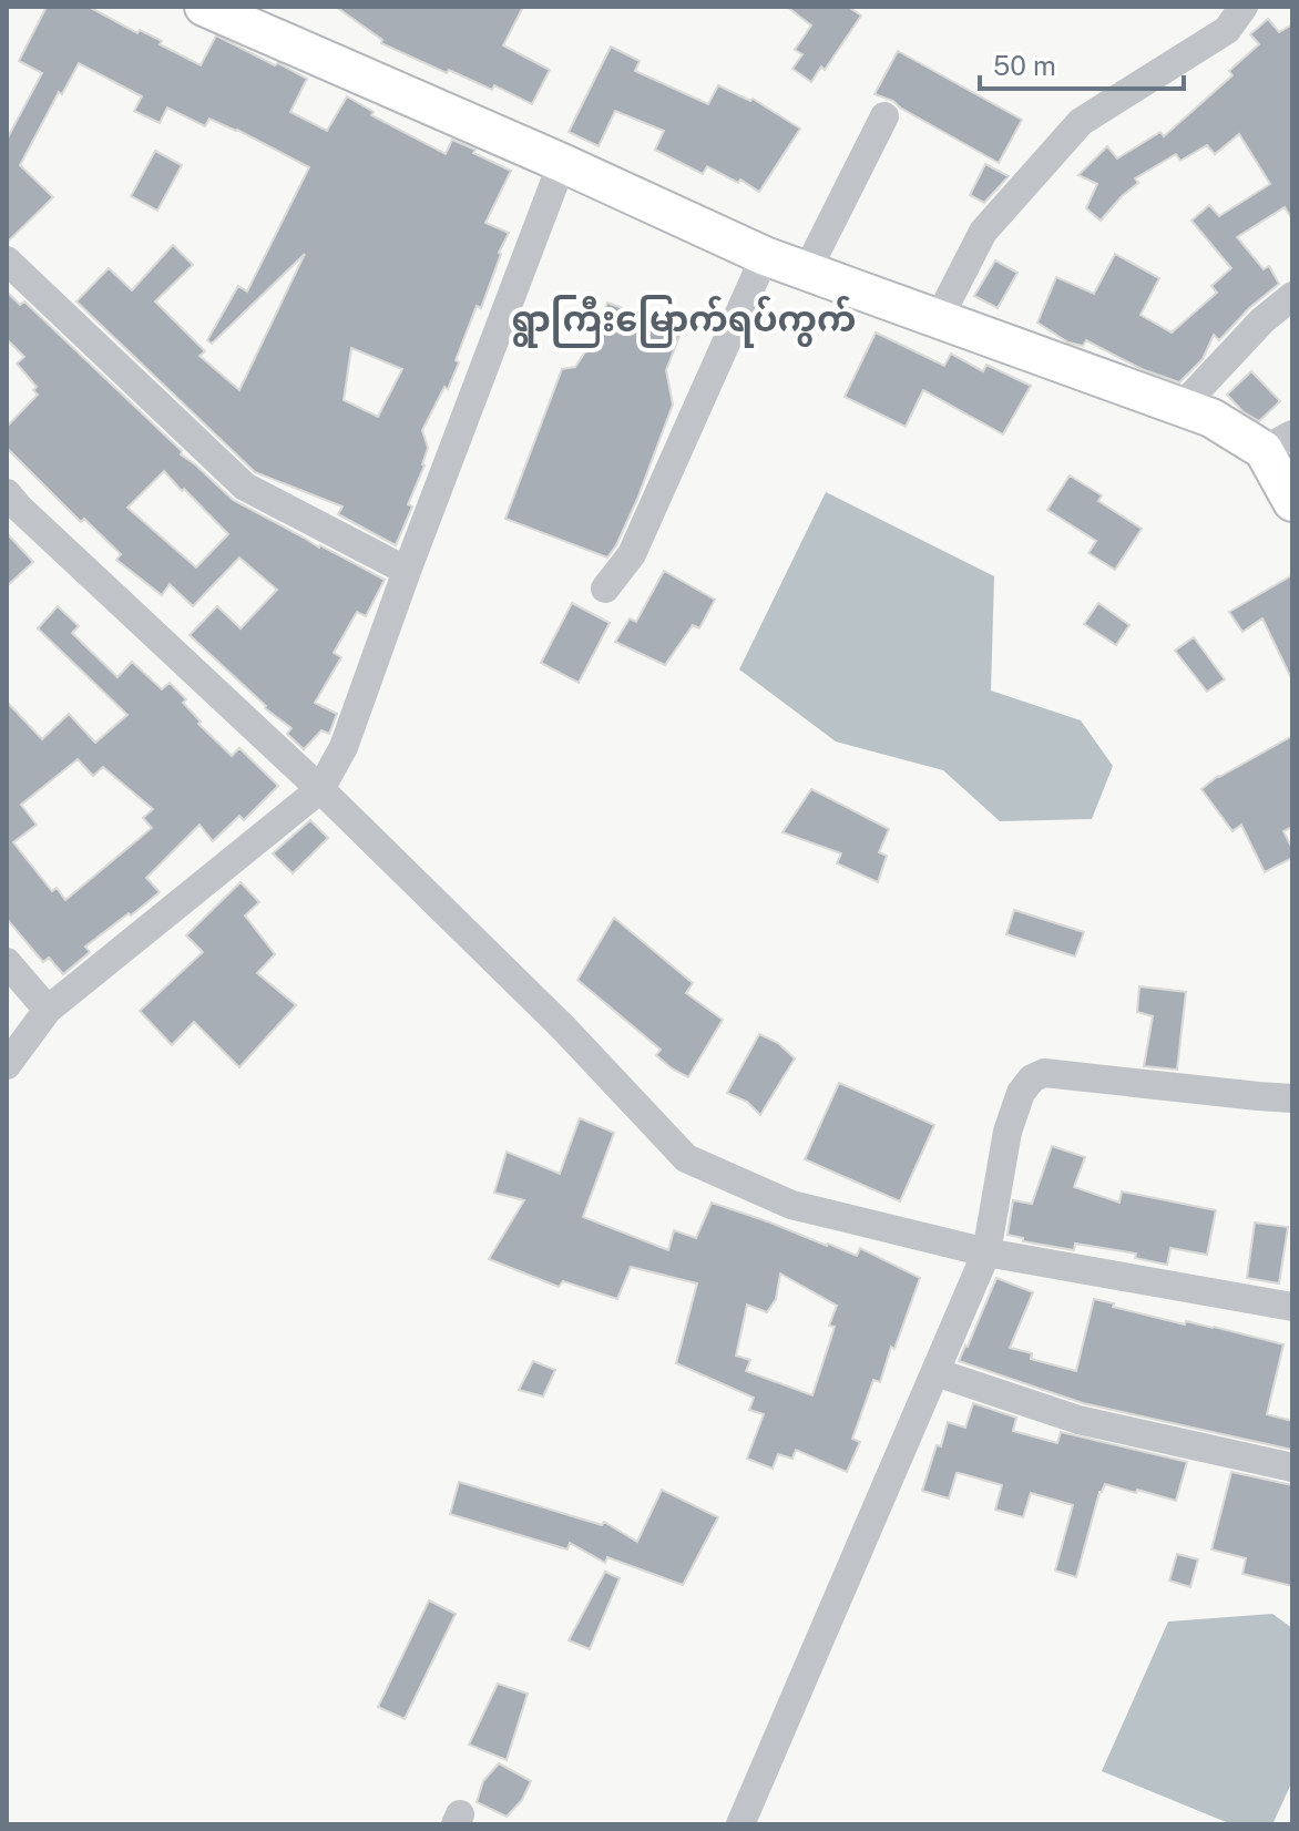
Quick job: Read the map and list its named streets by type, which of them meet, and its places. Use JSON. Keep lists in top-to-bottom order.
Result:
{
  "districts": ["ရွာကြီးမြောက်ရပ်ကွက်"],
  "scale_bar": "50 m"
}
